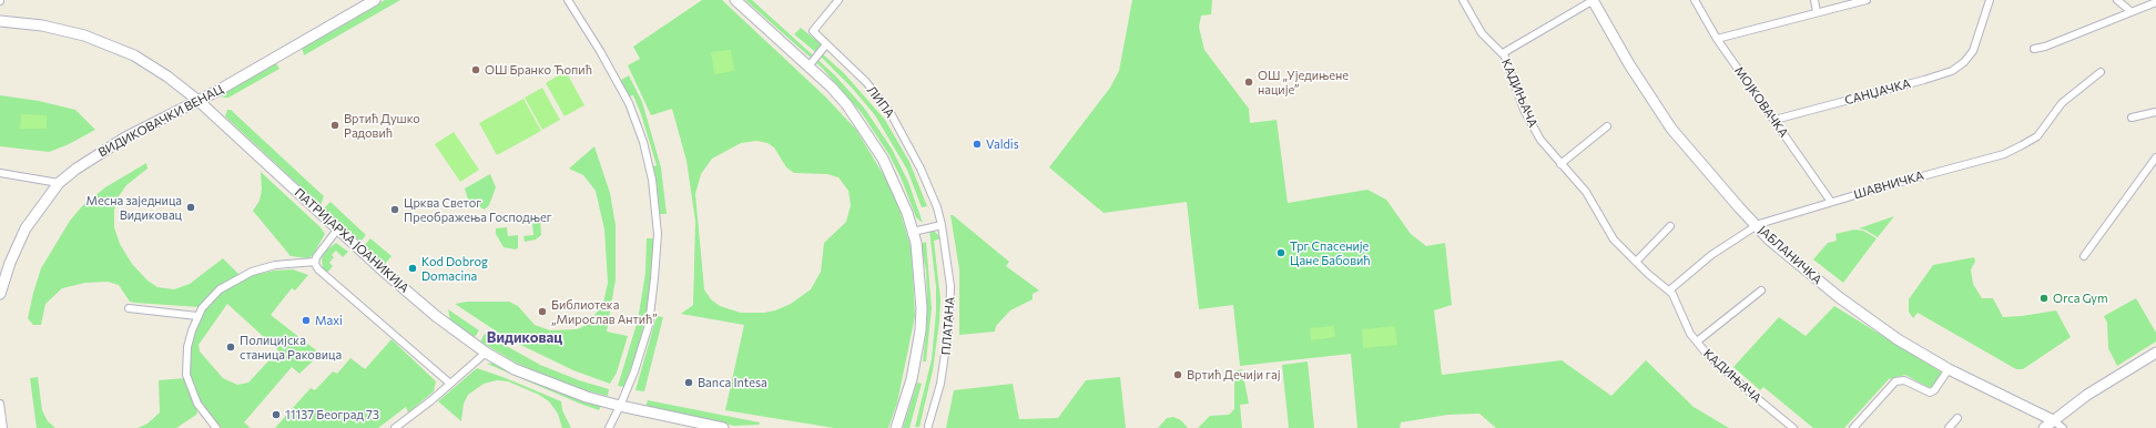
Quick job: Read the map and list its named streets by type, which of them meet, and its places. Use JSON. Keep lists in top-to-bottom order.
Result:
{
  "streets": {
    "main road": ["ВИДИКОВАЧКИ ВЕНАЦ", "ПАТРИЈАРХА ЈОАНИКИЈА", "ЈАБЛАНИЧКА"],
    "street": [
      "САНЏАЧКА",
      "КАДИЊАЧА",
      "ЛИПА",
      "МОЈКОВАЧКА",
      "ШАВНИЧКА",
      "ПЛАТАНА"
    ]
  },
  "crossings": [
    ["САНЏАЧКА", "МОЈКОВАЧКА"],
    ["КАДИЊАЧА", "ШАВНИЧКА"],
    ["ЛИПА", "ПЛАТАНА"],
    ["МОЈКОВАЧКА", "ШАВНИЧКА"],
    ["ВИДИКОВАЧКИ ВЕНАЦ", "ПАТРИЈАРХА ЈОАНИКИЈА"],
    ["ШАВНИЧКА", "ЈАБЛАНИЧКА"]
  ],
  "districts": ["Видиковац"],
  "places": [
    "ОШ Бранко Ћопић",
    "ОШ „Уједињене нације”",
    "Вртић Душко Радовић",
    "Valdis",
    "Месна заједница Видиковац",
    "Црква Светог Преображења Господњег",
    "Трг Спасеније Цане Бабовић",
    "Kod Dobrog Domacina",
    "Orca Gym",
    "Библиотека „Мирослав Антић”",
    "Maxi",
    "Полицијска станица Раковица",
    "Вртић Дечији гај",
    "Banca Intesa",
    "11137 Београд 73"
  ]
}
